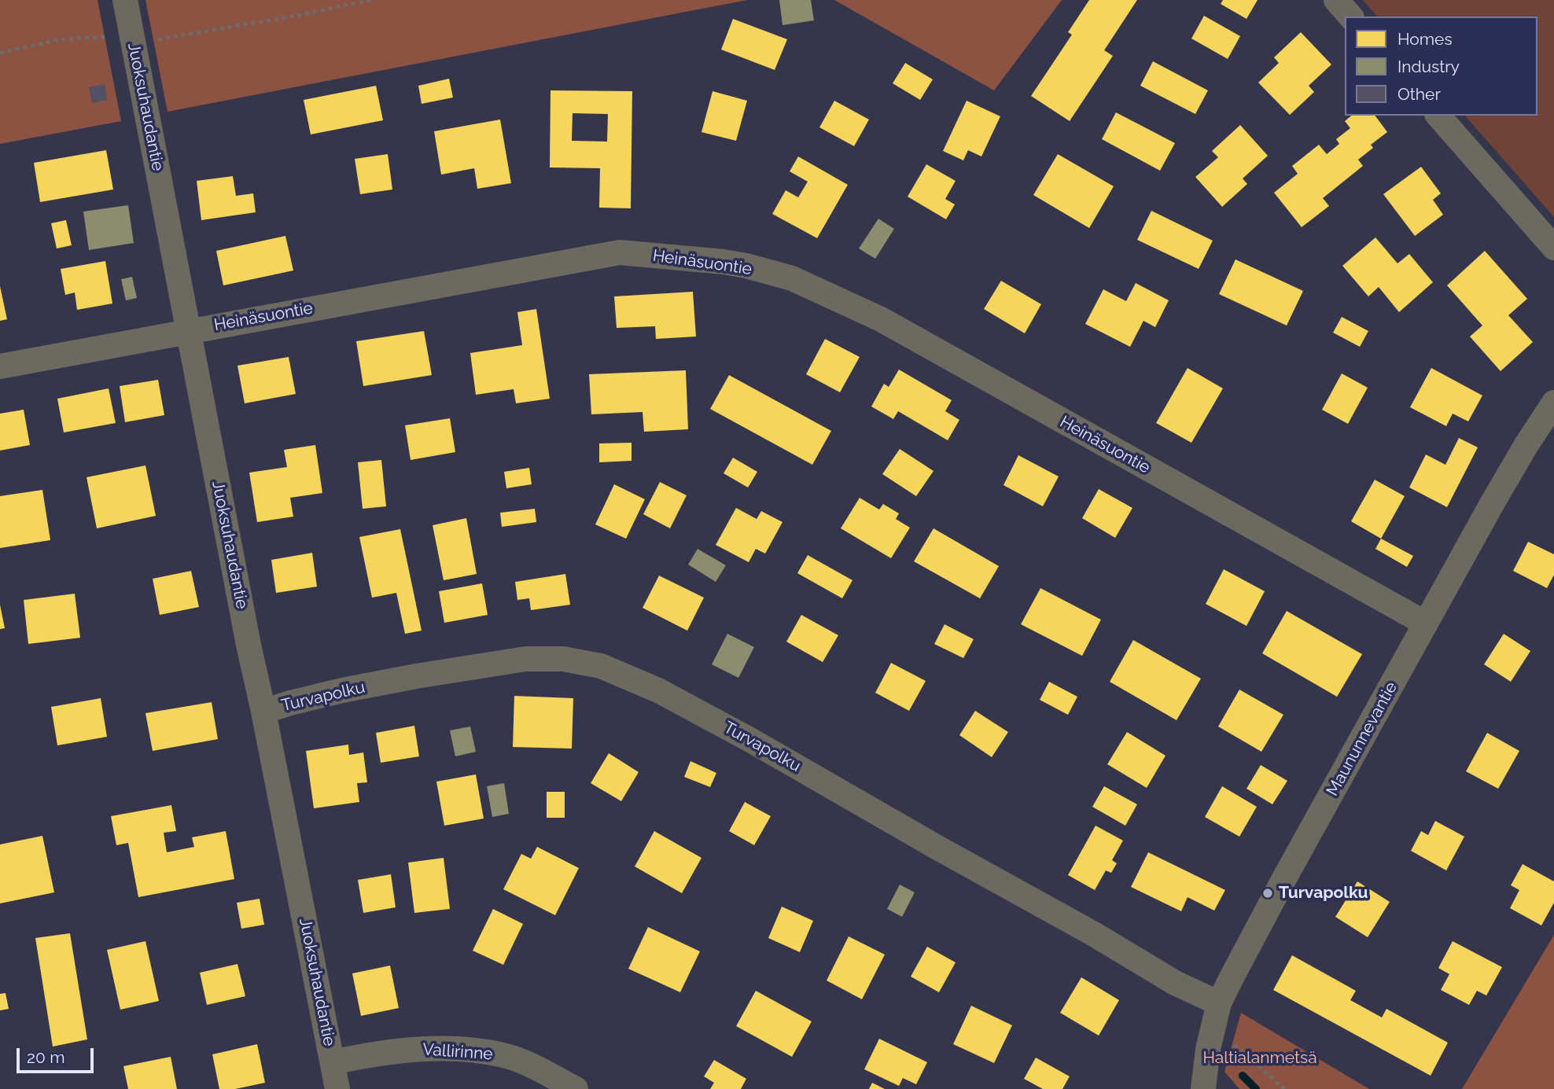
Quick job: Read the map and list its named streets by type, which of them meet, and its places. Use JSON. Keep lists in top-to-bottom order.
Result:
{
  "streets": {
    "street": [
      "Juoksuhaudantie",
      "Heinäsuontie",
      "Turvapolku",
      "Maununnevantie",
      "Vallirinne"
    ]
  },
  "crossings": [
    ["Juoksuhaudantie", "Heinäsuontie"],
    ["Juoksuhaudantie", "Turvapolku"],
    ["Juoksuhaudantie", "Vallirinne"],
    ["Heinäsuontie", "Maununnevantie"],
    ["Turvapolku", "Maununnevantie"]
  ],
  "parks": ["Haltialanmetsä"],
  "places": ["Turvapolku"],
  "legend": ["Homes", "Industry", "Other"],
  "scale_bar": "20 m"
}
